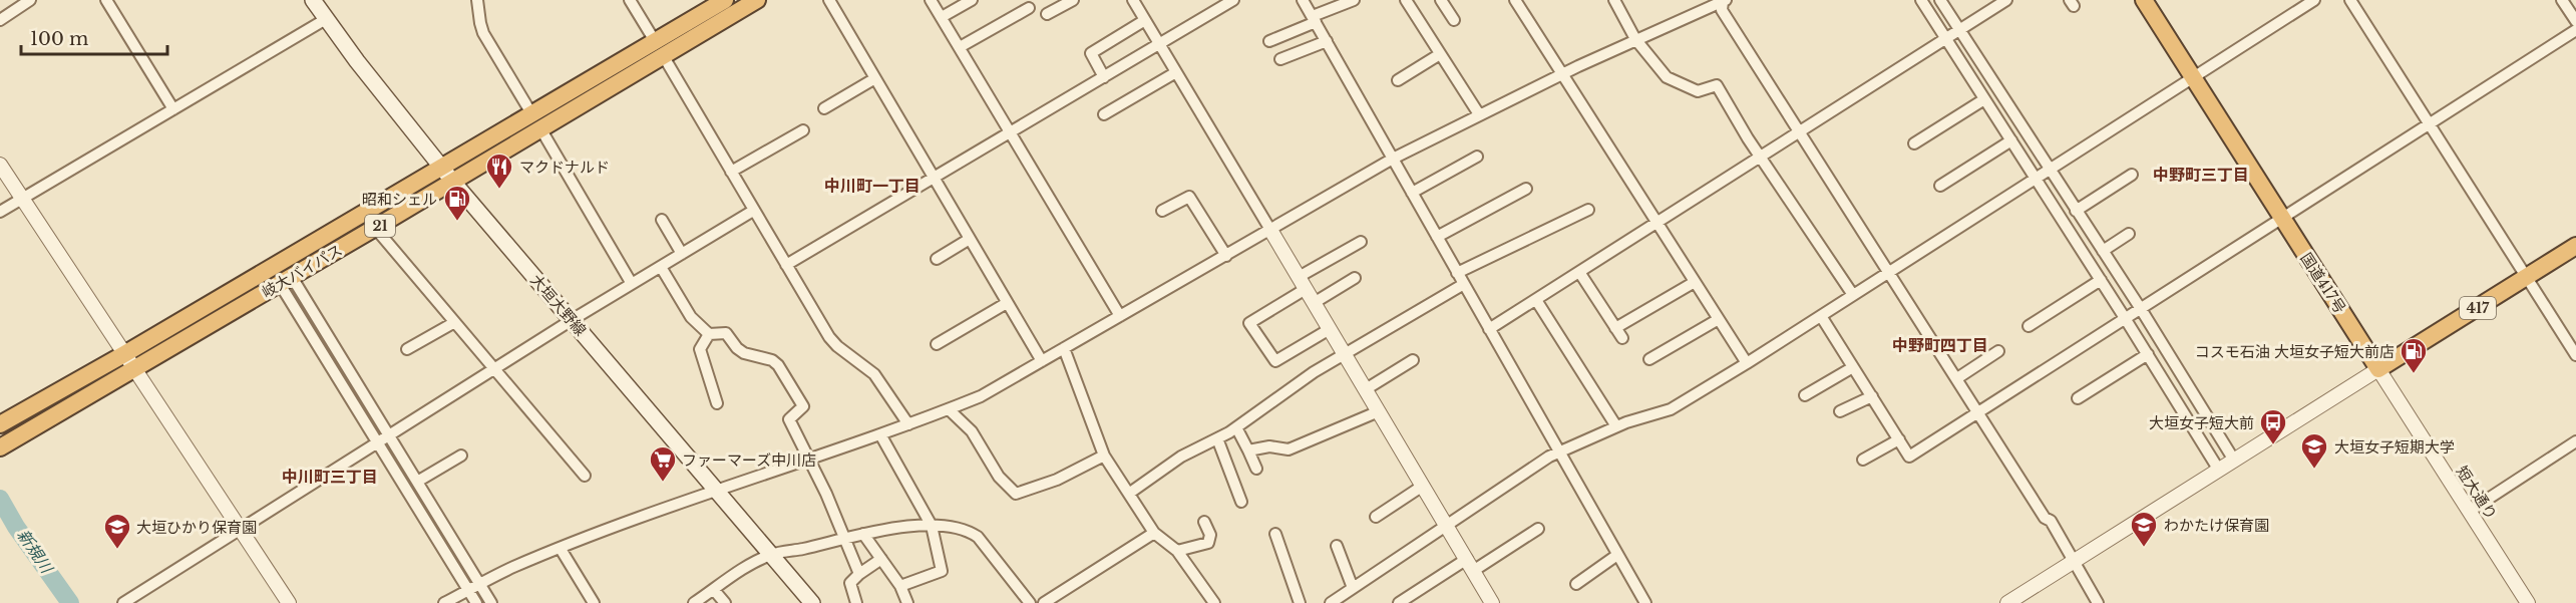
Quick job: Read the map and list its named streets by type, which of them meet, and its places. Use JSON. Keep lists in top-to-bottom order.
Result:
{
  "streets": {
    "highway": [
      "21",
      "岐大バイパス",
      "国道417号",
      "417"
    ],
    "main road": ["大垣大野線"],
    "street": ["短大通り"]
  },
  "crossings": [
    ["岐大バイパス", "大垣大野線"],
    ["国道417号", "417"],
    ["国道417号", "短大通り"],
    ["417", "短大通り"]
  ],
  "districts": [
    "中野町三丁目",
    "中川町一丁目",
    "中野町四丁目",
    "中川町三丁目"
  ],
  "water": ["新規川"],
  "places": {
    "restaurant": ["マクドナルド"],
    "fuel station": ["昭和シェル", "コスモ石油 大垣女子短大前店"],
    "bus stop": ["大垣女子短大前"],
    "school or university": ["大垣女子短期大学", "わかたけ保育園", "大垣ひかり保育園"],
    "supermarket": ["ファーマーズ中川店"]
  },
  "scale_bar": "100 m"
}
